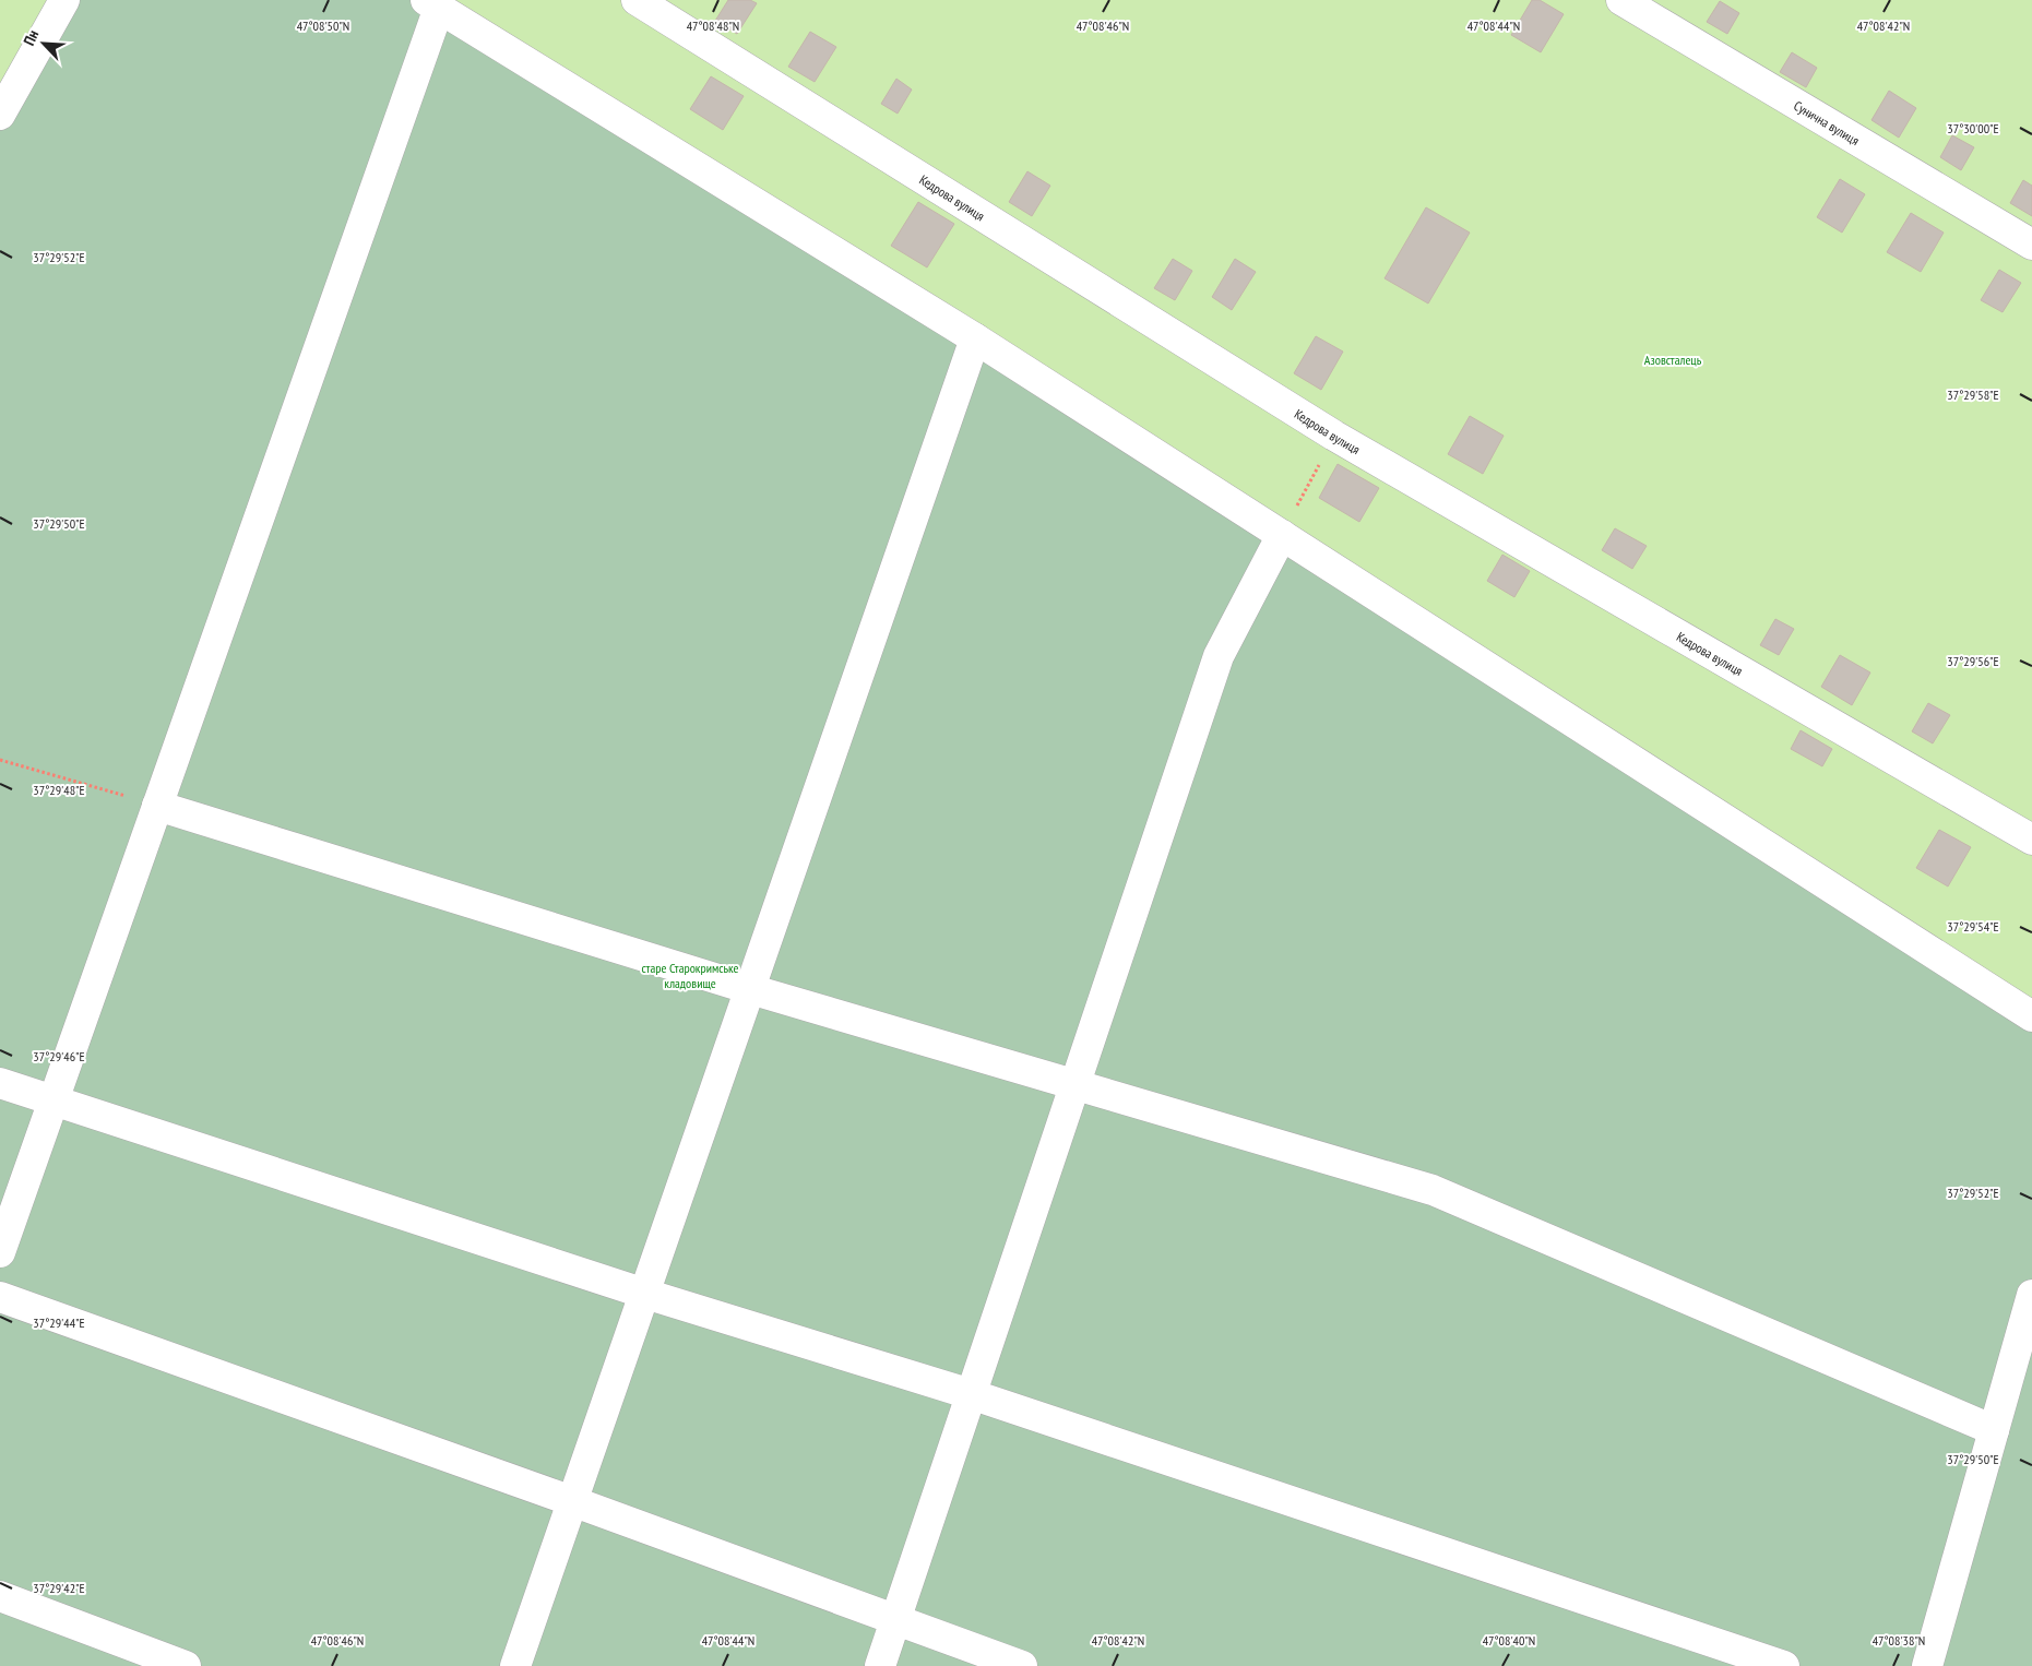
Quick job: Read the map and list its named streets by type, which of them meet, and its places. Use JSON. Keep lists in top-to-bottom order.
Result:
{
  "streets": {
    "street": ["Сунична вулиця", "Кедрова вулиця"]
  },
  "parks": ["Азовсталець", "старе Старокримське кладовище"],
  "north": "top left",
  "coordinates": [
    "47°08'50\"N",
    "47°08'48\"N",
    "47°08'46\"N",
    "47°08'44\"N",
    "47°08'42\"N",
    "37°30'00\"E",
    "37°29'52\"E",
    "37°29'58\"E",
    "37°29'50\"E",
    "37°29'56\"E",
    "37°29'48\"E",
    "37°29'54\"E",
    "37°29'46\"E",
    "37°29'44\"E",
    "37°29'42\"E",
    "47°08'40\"N",
    "47°08'38\"N"
  ]
}
